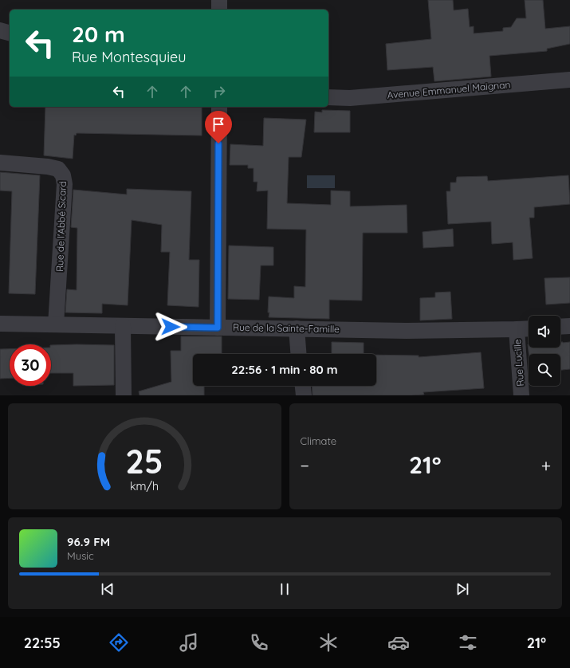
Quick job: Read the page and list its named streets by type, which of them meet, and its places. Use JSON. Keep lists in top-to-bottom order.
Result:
{
  "streets": {
    "street": [
      "Avenue Emmanuel Maignan",
      "Rue de l'Abbé Sicard",
      "Rue de la Sainte-Famille",
      "Rue Lucille"
    ]
  },
  "crossings": [
    ["Rue de l'Abbé Sicard", "Rue de la Sainte-Famille"],
    ["Rue de la Sainte-Famille", "Rue Lucille"]
  ],
  "page": {
    "turn": ["20 m", "Rue Montesquieu"],
    "limit": "30",
    "trip": "22:56 · 1 min · 80 m",
    "tile": "Climate",
    "heat": ["−", "21°", "+"],
    "song": ["96.9 FM", "Music"],
    "tabs": ["22:55", "21°"],
    "gauge": ["25", "km/h"]
  }
}
